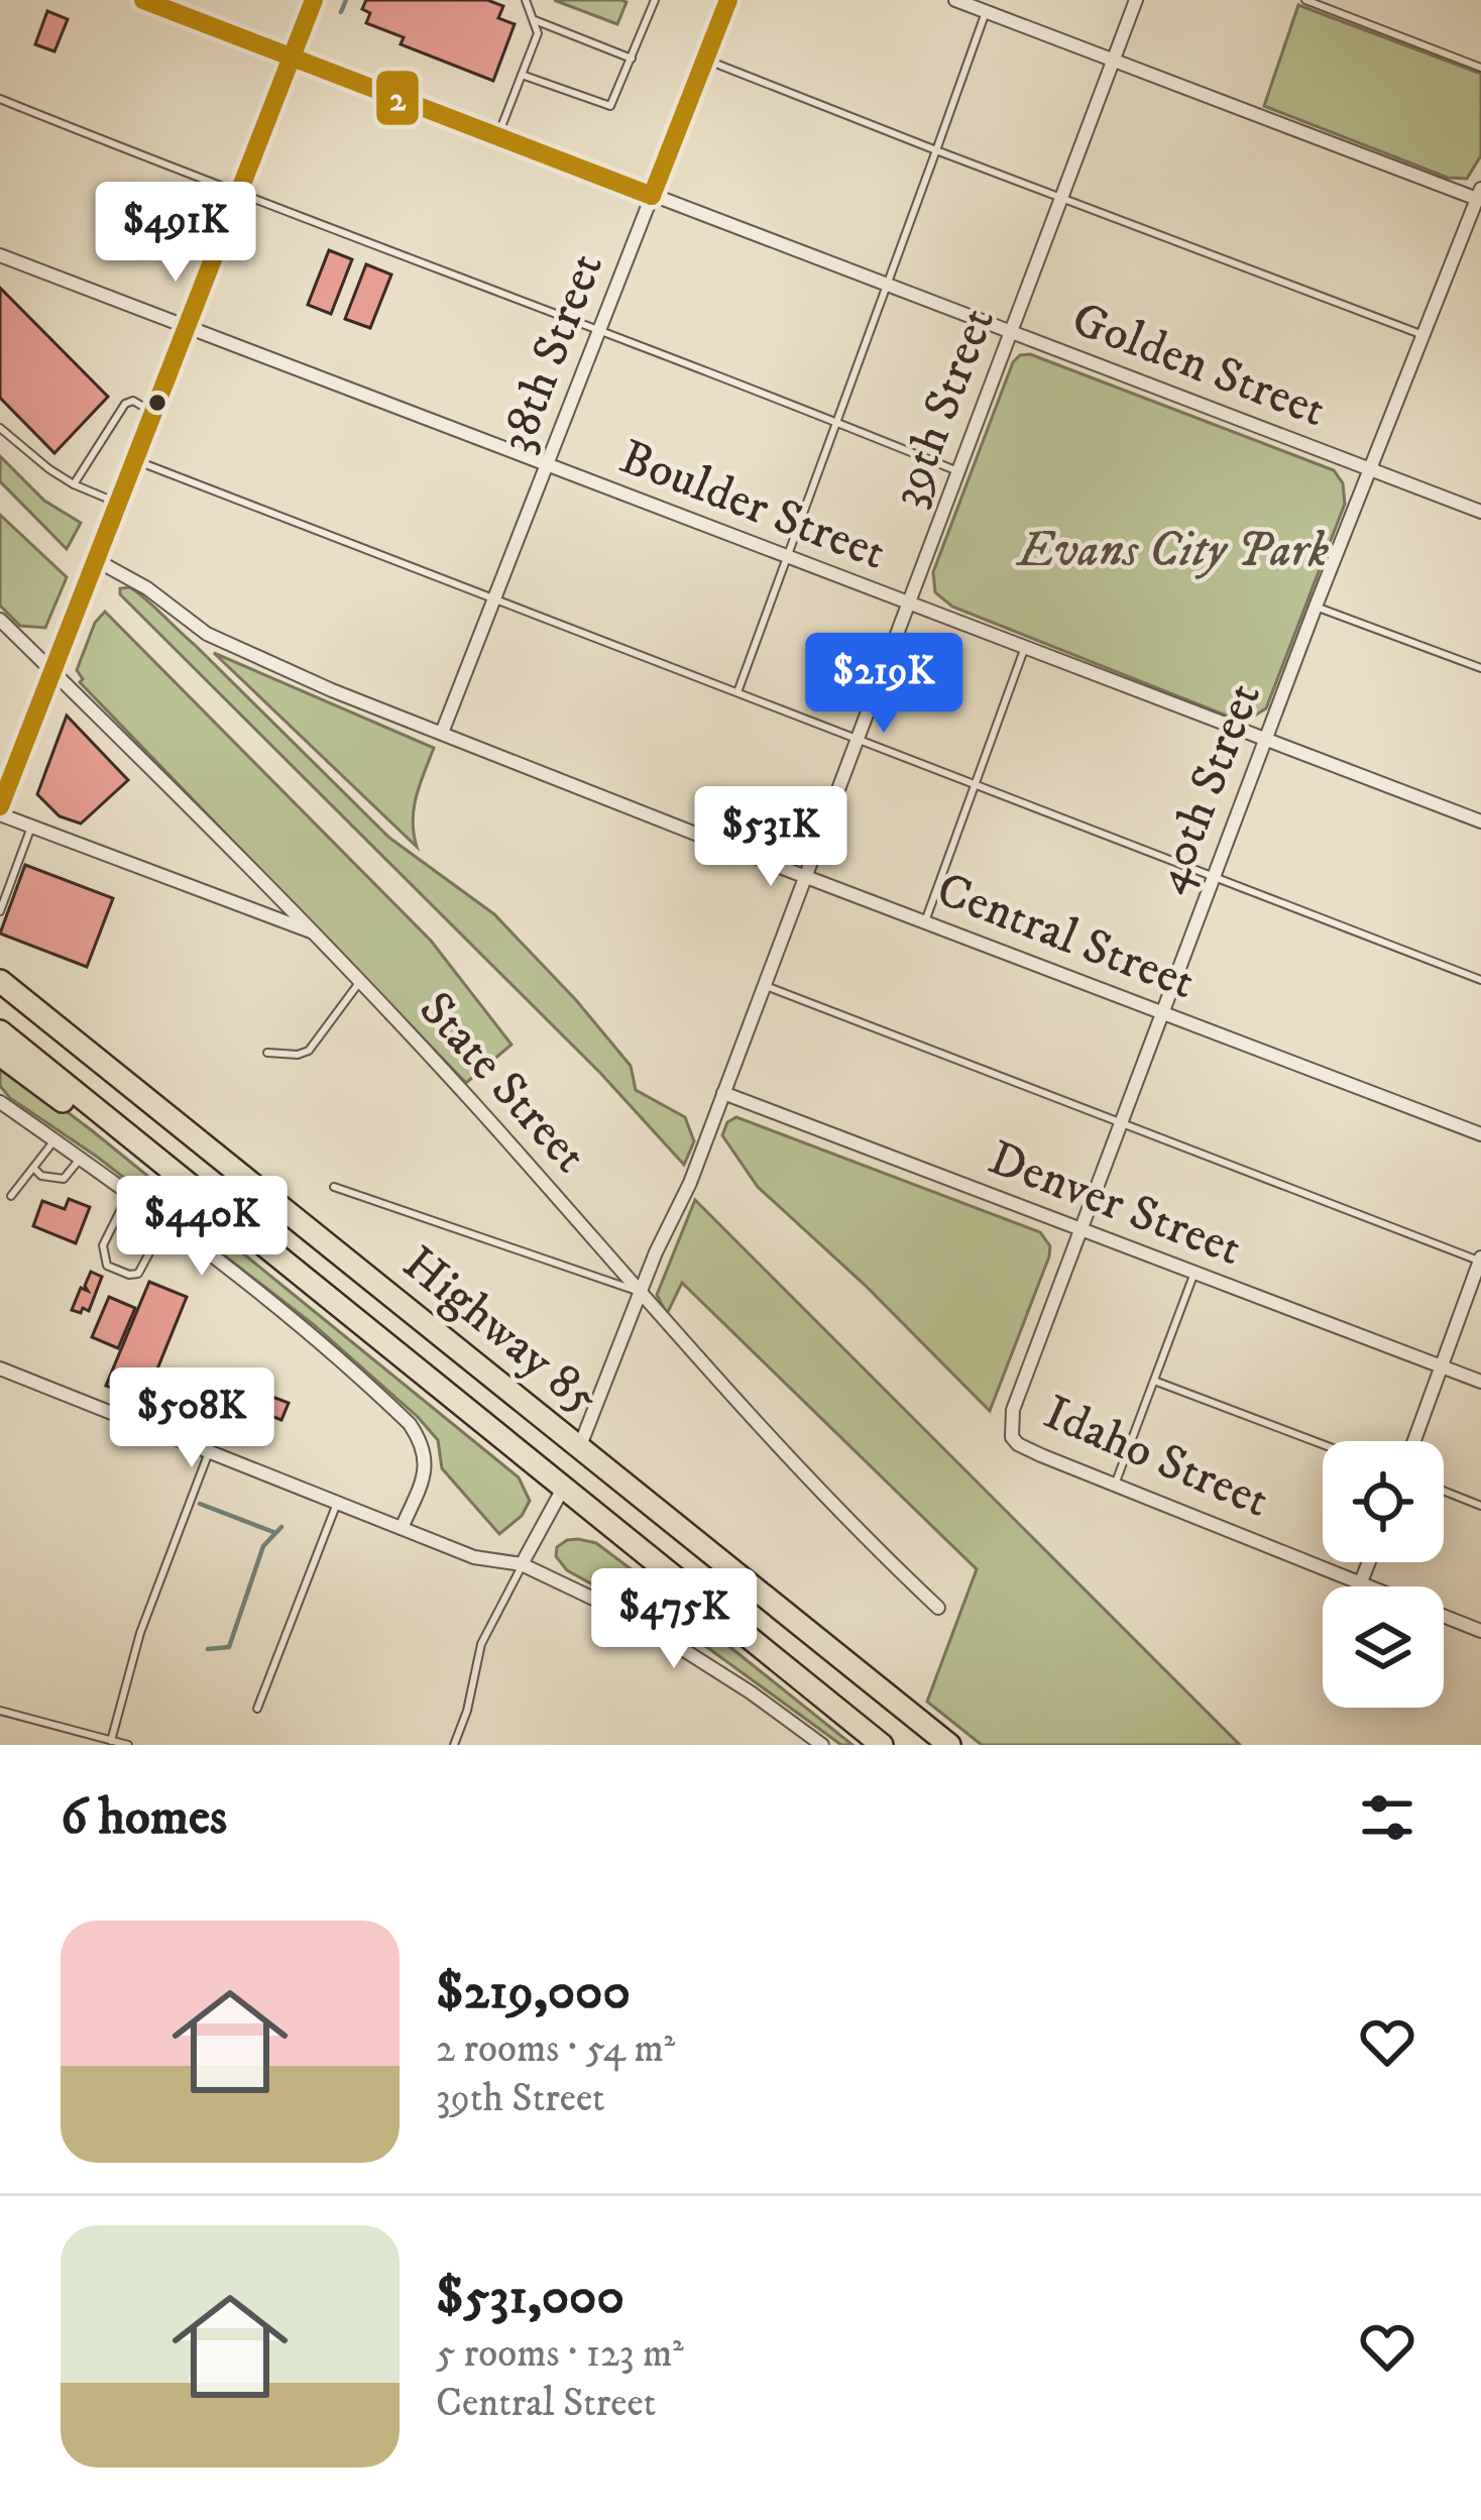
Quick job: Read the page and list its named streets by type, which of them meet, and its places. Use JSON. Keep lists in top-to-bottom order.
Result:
{
  "streets": {
    "highway": ["Highway 85"],
    "street": [
      "38th Street",
      "Golden Street",
      "39th Street",
      "Boulder Street",
      "40th Street",
      "Central Street",
      "State Street",
      "Denver Street",
      "Idaho Street"
    ]
  },
  "crossings": [
    ["38th Street", "Golden Street"],
    ["38th Street", "Boulder Street"],
    ["38th Street", "Central Street"],
    ["Golden Street", "39th Street"],
    ["Golden Street", "40th Street"],
    ["39th Street", "Boulder Street"],
    ["39th Street", "Central Street"],
    ["39th Street", "State Street"],
    ["39th Street", "Denver Street"],
    ["39th Street", "Highway 85"],
    ["Boulder Street", "40th Street"],
    ["40th Street", "Central Street"],
    ["40th Street", "Denver Street"],
    ["40th Street", "Idaho Street"]
  ],
  "parks": ["Evans City Park"],
  "lines": ["transit line 2"],
  "page": {
    "price": [
      "$491K",
      "$219K",
      "$531K",
      "$440K",
      "$508K",
      "$475K"
    ],
    "heading": "6 homes",
    "list": [
      {
        "name": "$219,000",
        "note": "2 rooms · 54 m² · 39th Street"
      },
      {
        "name": "$531,000",
        "note": "5 rooms · 123 m² · Central Street"
      }
    ]
  }
}
